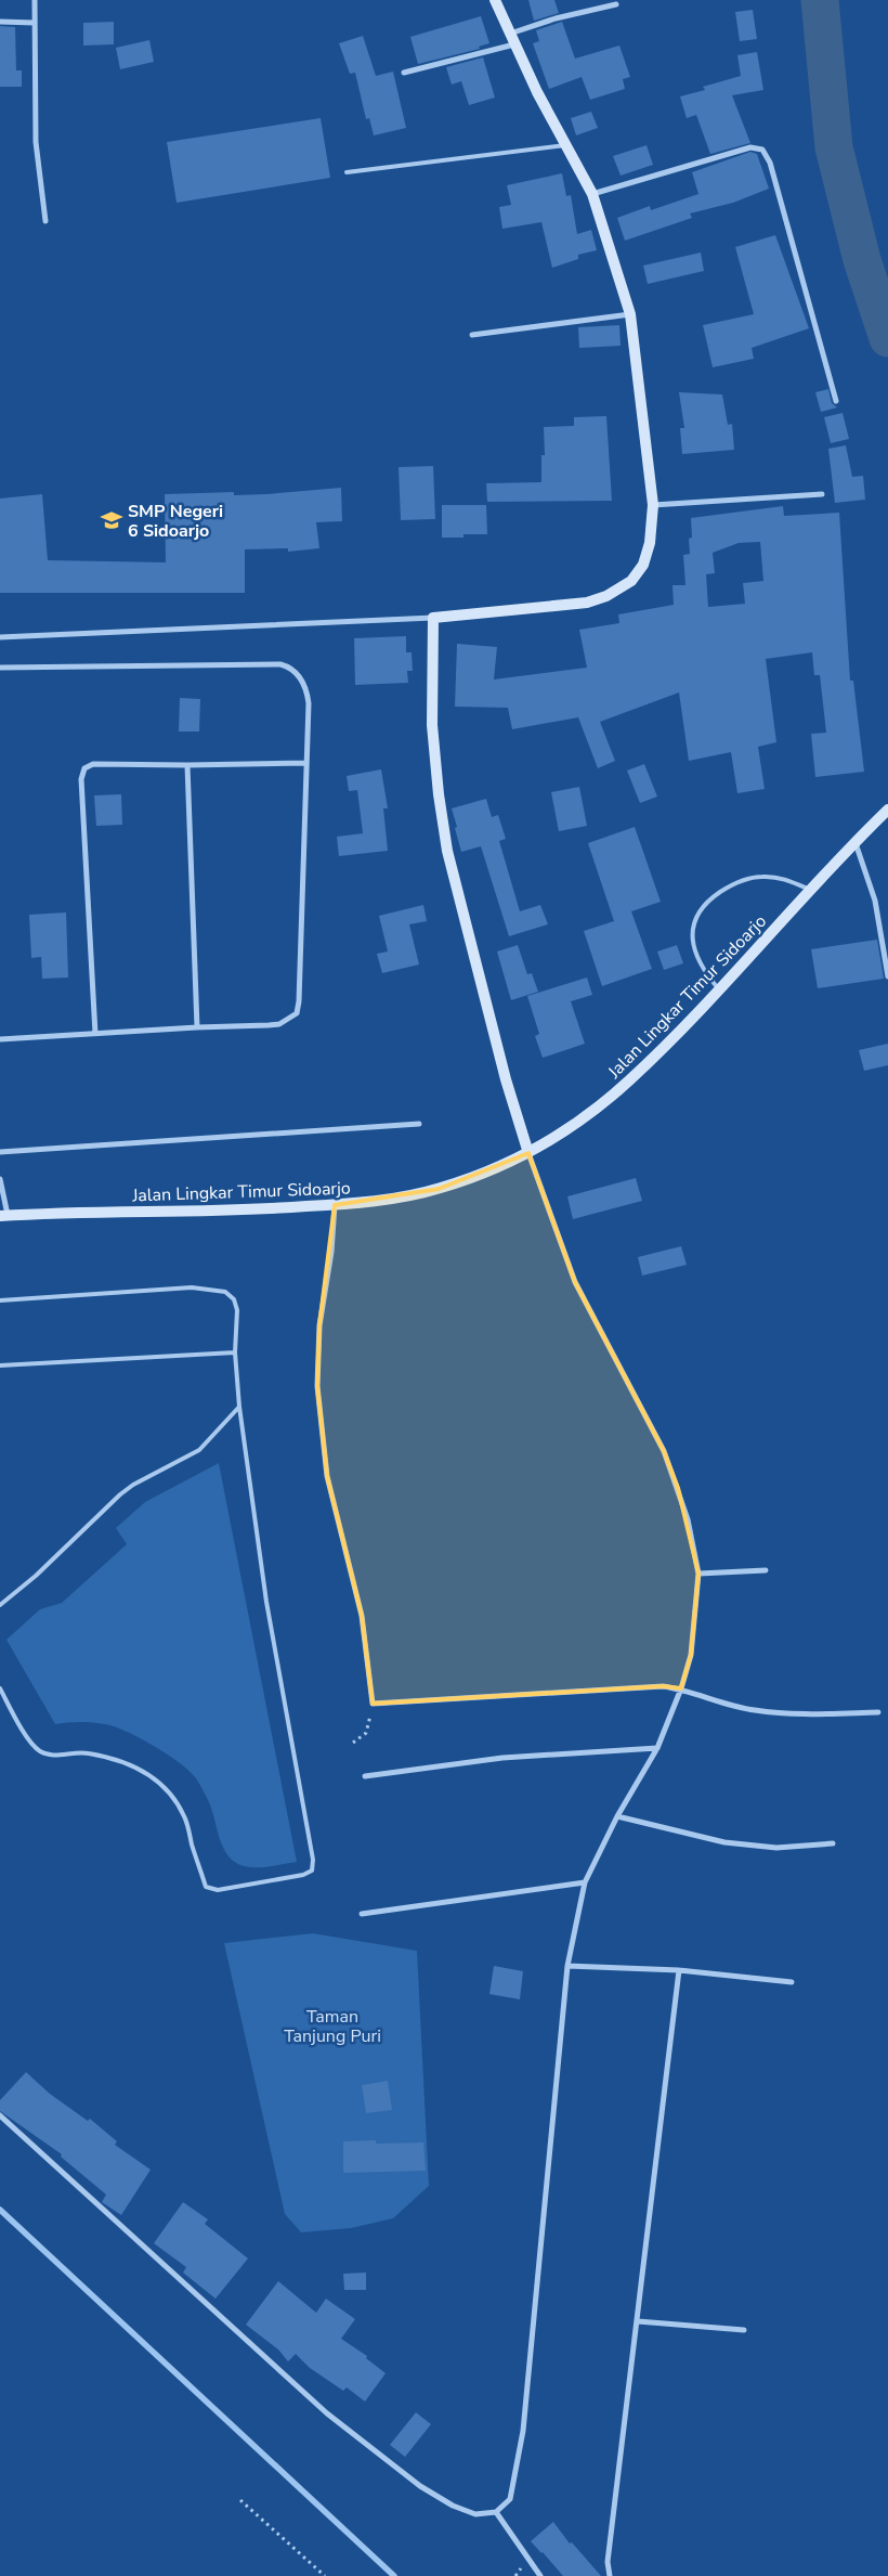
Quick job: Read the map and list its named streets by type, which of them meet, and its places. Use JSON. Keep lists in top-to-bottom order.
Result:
{
  "streets": {
    "street": ["Jalan Lingkar Timur Sidoarjo"]
  },
  "parks": ["Taman Tanjung Puri"],
  "places": {
    "school or university": ["SMP Negeri 6 Sidoarjo"]
  }
}
